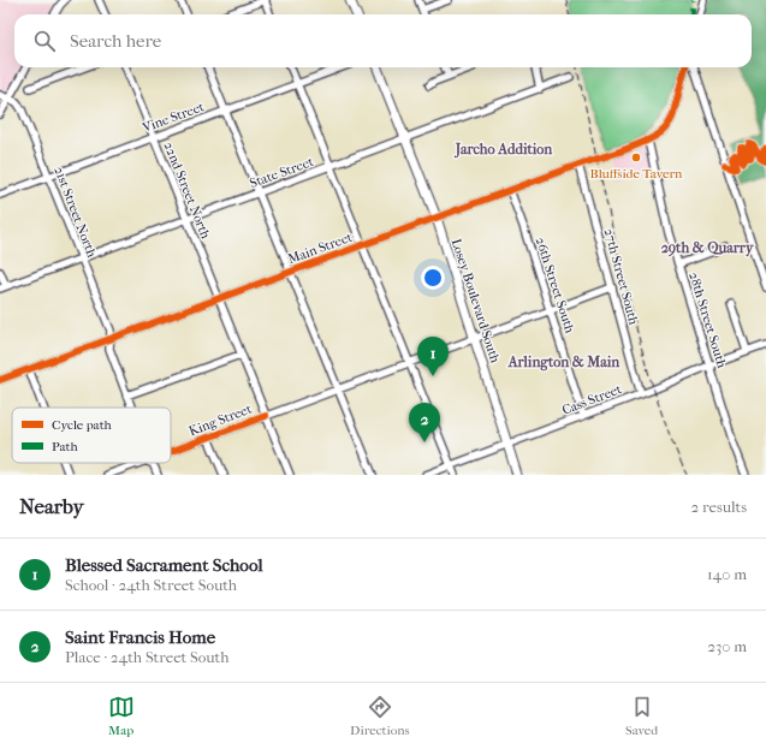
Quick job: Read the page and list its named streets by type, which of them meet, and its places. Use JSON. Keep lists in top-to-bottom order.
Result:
{
  "streets": {
    "main road": ["Losey Boulevard South"],
    "street": [
      "Vine Street",
      "State Street",
      "22nd Street North",
      "21st Street North",
      "Main Street",
      "27th Street South",
      "26th Street South",
      "28th Street South",
      "Cass Street",
      "King Street"
    ]
  },
  "crossings": [
    ["Vine Street", "22nd Street North"],
    ["Vine Street", "21st Street North"],
    ["State Street", "22nd Street North"],
    ["State Street", "21st Street North"],
    ["State Street", "Losey Boulevard South"],
    ["22nd Street North", "Main Street"],
    ["22nd Street North", "King Street"],
    ["21st Street North", "Main Street"],
    ["Main Street", "27th Street South"],
    ["Main Street", "26th Street South"],
    ["Main Street", "Losey Boulevard South"],
    ["Main Street", "28th Street South"],
    ["27th Street South", "Cass Street"],
    ["27th Street South", "King Street"],
    ["26th Street South", "Cass Street"],
    ["26th Street South", "King Street"],
    ["Losey Boulevard South", "Cass Street"],
    ["Losey Boulevard South", "King Street"],
    ["28th Street South", "Cass Street"]
  ],
  "districts": ["Jarcho Addition", "29th & Quarry", "Arlington & Main"],
  "places": ["Bluffside Tavern"],
  "legend": ["Cycle path", "Path"],
  "page": {
    "search": "Search here",
    "pins": ["1", "2"],
    "heading": ["Nearby", "2 results"],
    "list": [
      {
        "mark": "1",
        "name": "Blessed Sacrament School",
        "note": "School · 24th Street South",
        "value": "140 m"
      },
      {
        "mark": "2",
        "name": "Saint Francis Home",
        "note": "Place · 24th Street South",
        "value": "230 m"
      }
    ],
    "nav": ["Map", "Directions", "Saved"]
  }
}
